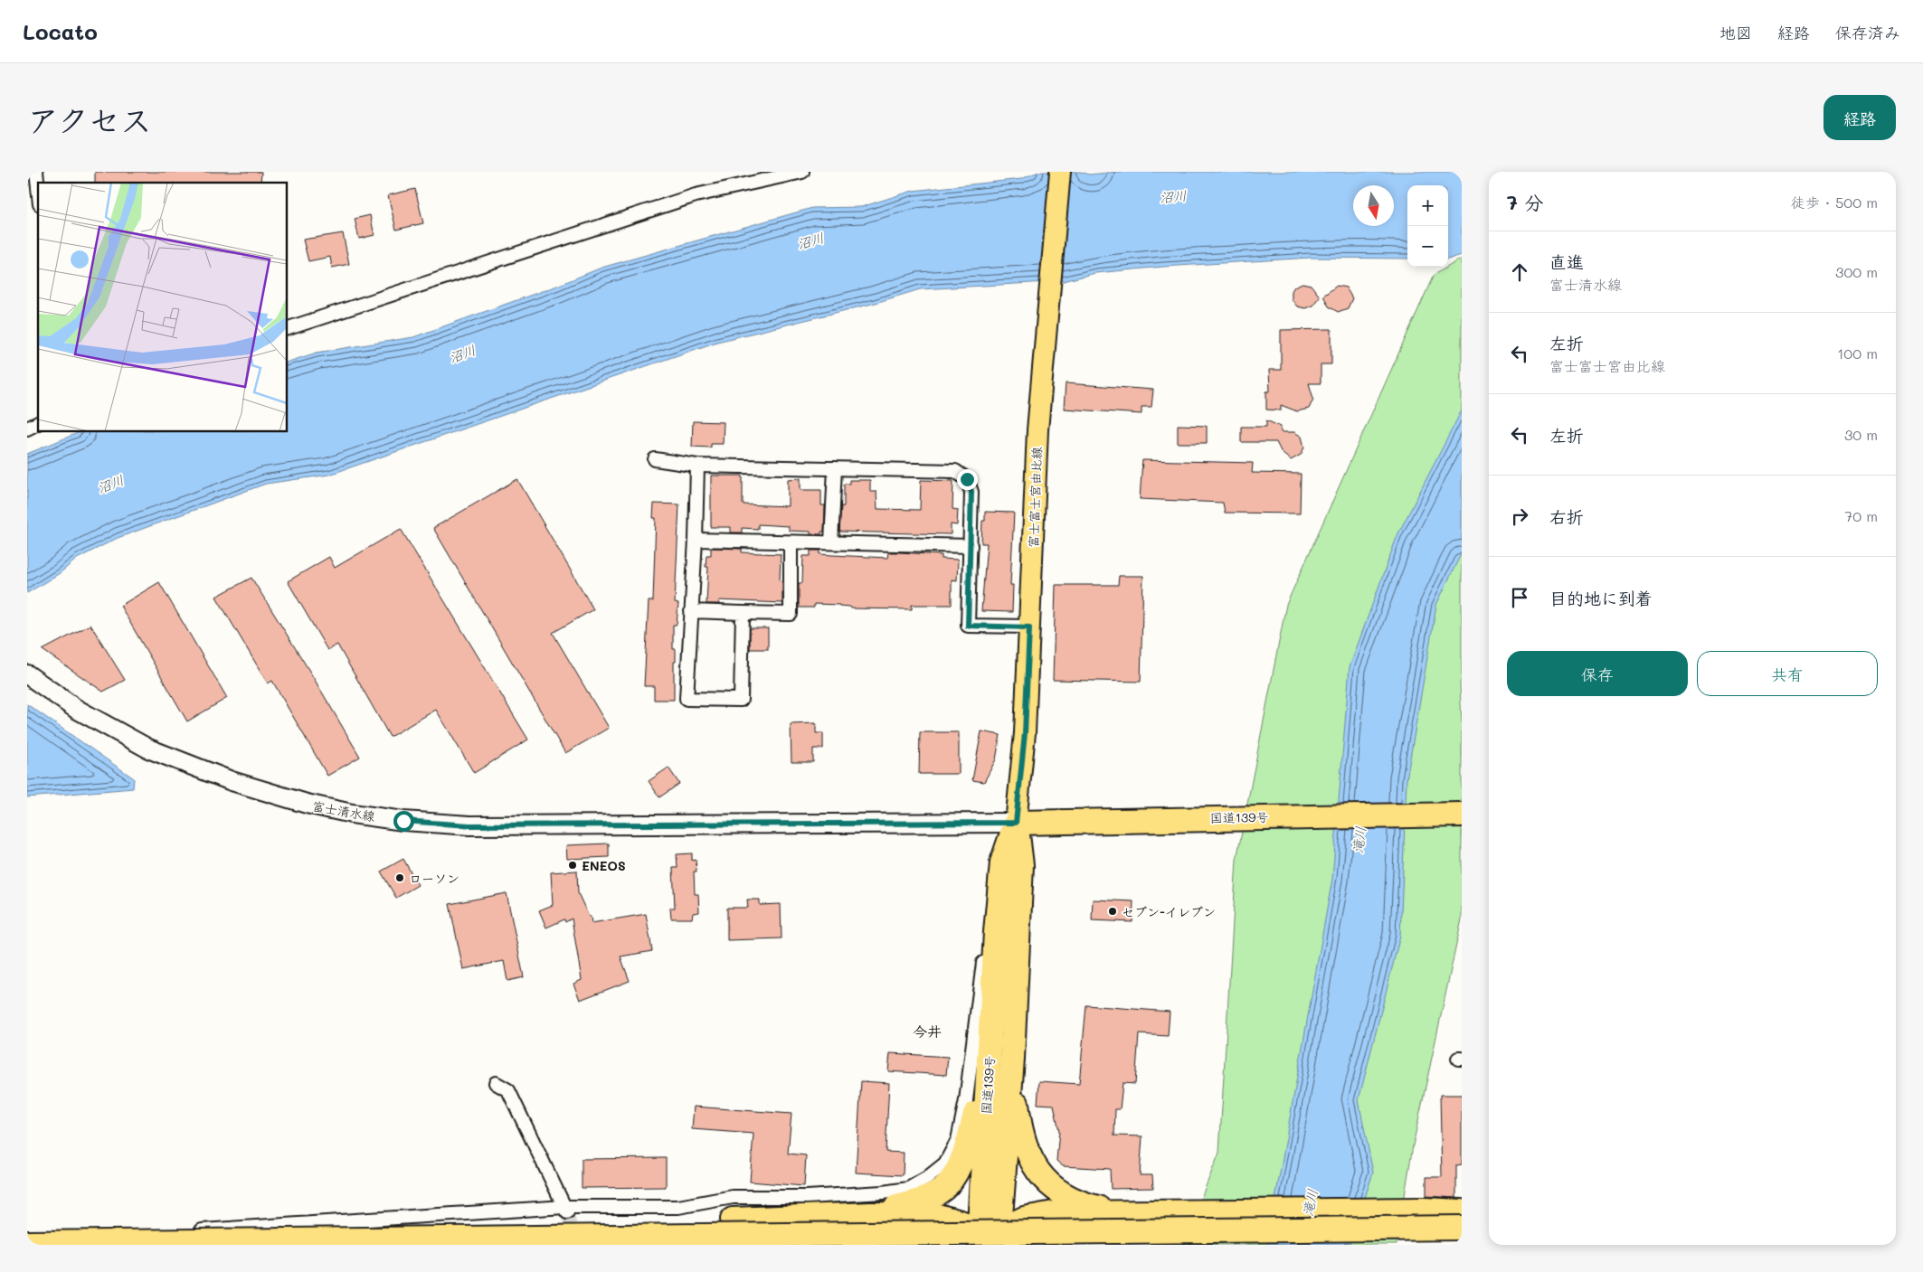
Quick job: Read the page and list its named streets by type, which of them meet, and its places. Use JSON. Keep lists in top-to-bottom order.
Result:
{
  "streets": {
    "highway": ["国道139号"],
    "main road": ["富士富士宮由比線", "富士清水線"]
  },
  "crossings": [
    ["富士富士宮由比線", "富士清水線"],
    ["富士富士宮由比線", "国道139号"],
    ["富士清水線", "国道139号"]
  ],
  "districts": ["今井"],
  "water": ["沼川", "滝川"],
  "places": ["ENEOS", "ローソン", "セブン-イレブン"],
  "north": "bottom",
  "page": {
    "header": "Locato",
    "nav": ["地図", "経路", "保存済み"],
    "title": "アクセス",
    "buttons": [
      "経路",
      ["保存", "共有"]
    ],
    "heading": ["7 分", "徒歩 · 500 m"],
    "map_buttons": ["+", "−"],
    "list": [
      ["直進", "富士清水線", "300 m"],
      ["左折", "富士富士宮由比線", "100 m"],
      ["左折", "30 m"],
      ["右折", "70 m"],
      "目的地に到着"
    ]
  }
}
